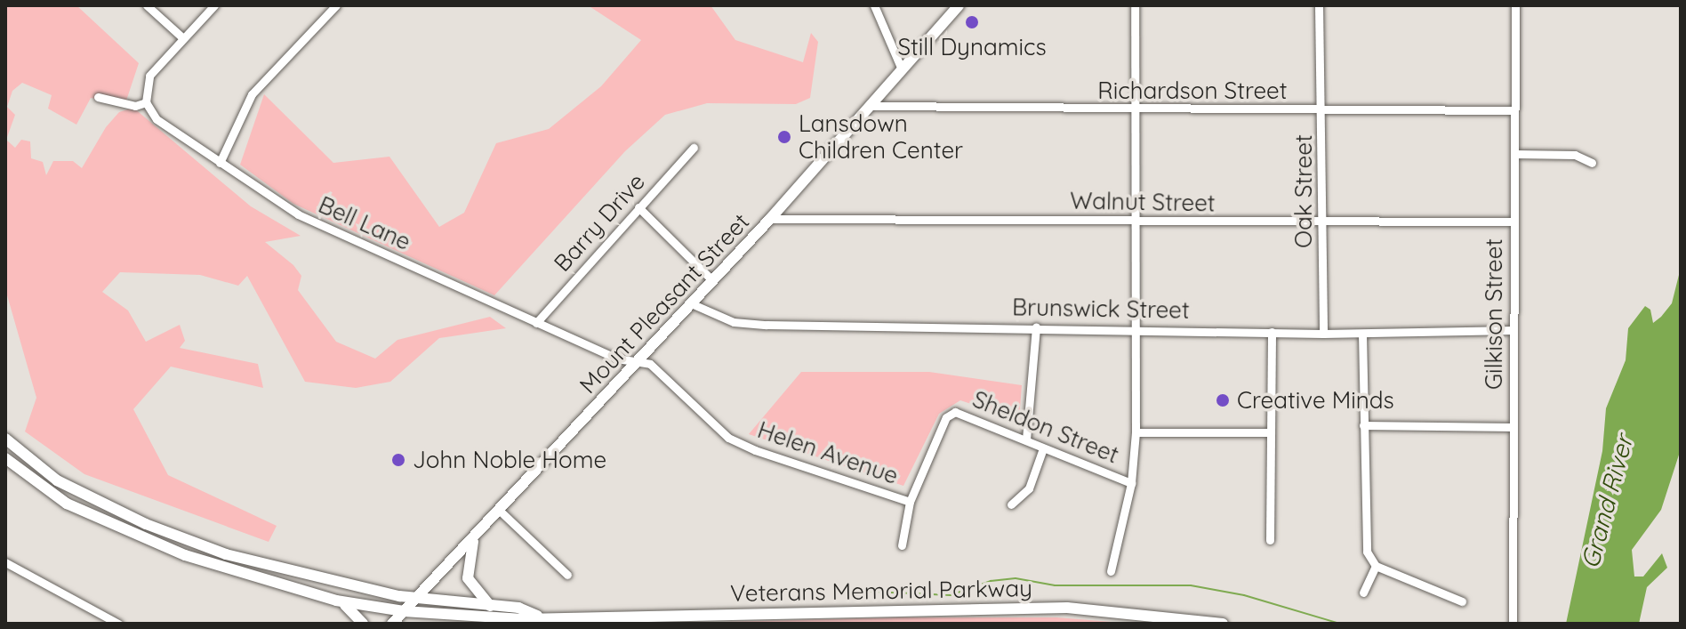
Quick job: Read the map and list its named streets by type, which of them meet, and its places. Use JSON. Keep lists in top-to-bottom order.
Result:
{
  "streets": {
    "main road": ["Mount Pleasant Street", "Veterans Memorial Parkway"],
    "street": [
      "Richardson Street",
      "Oak Street",
      "Walnut Street",
      "Barry Drive",
      "Bell Lane",
      "Brunswick Street",
      "Gilkison Street",
      "Sheldon Street",
      "Helen Avenue"
    ]
  },
  "crossings": [
    ["Richardson Street", "Oak Street"],
    ["Richardson Street", "Mount Pleasant Street"],
    ["Richardson Street", "Gilkison Street"],
    ["Oak Street", "Walnut Street"],
    ["Oak Street", "Brunswick Street"],
    ["Walnut Street", "Mount Pleasant Street"],
    ["Walnut Street", "Gilkison Street"],
    ["Barry Drive", "Bell Lane"],
    ["Bell Lane", "Mount Pleasant Street"],
    ["Bell Lane", "Helen Avenue"],
    ["Mount Pleasant Street", "Brunswick Street"],
    ["Mount Pleasant Street", "Helen Avenue"],
    ["Mount Pleasant Street", "Veterans Memorial Parkway"],
    ["Brunswick Street", "Gilkison Street"],
    ["Sheldon Street", "Helen Avenue"]
  ],
  "water": ["Grand River"],
  "places": [
    "Still Dynamics",
    "Lansdown Children Center",
    "Creative Minds",
    "John Noble Home"
  ]
}
